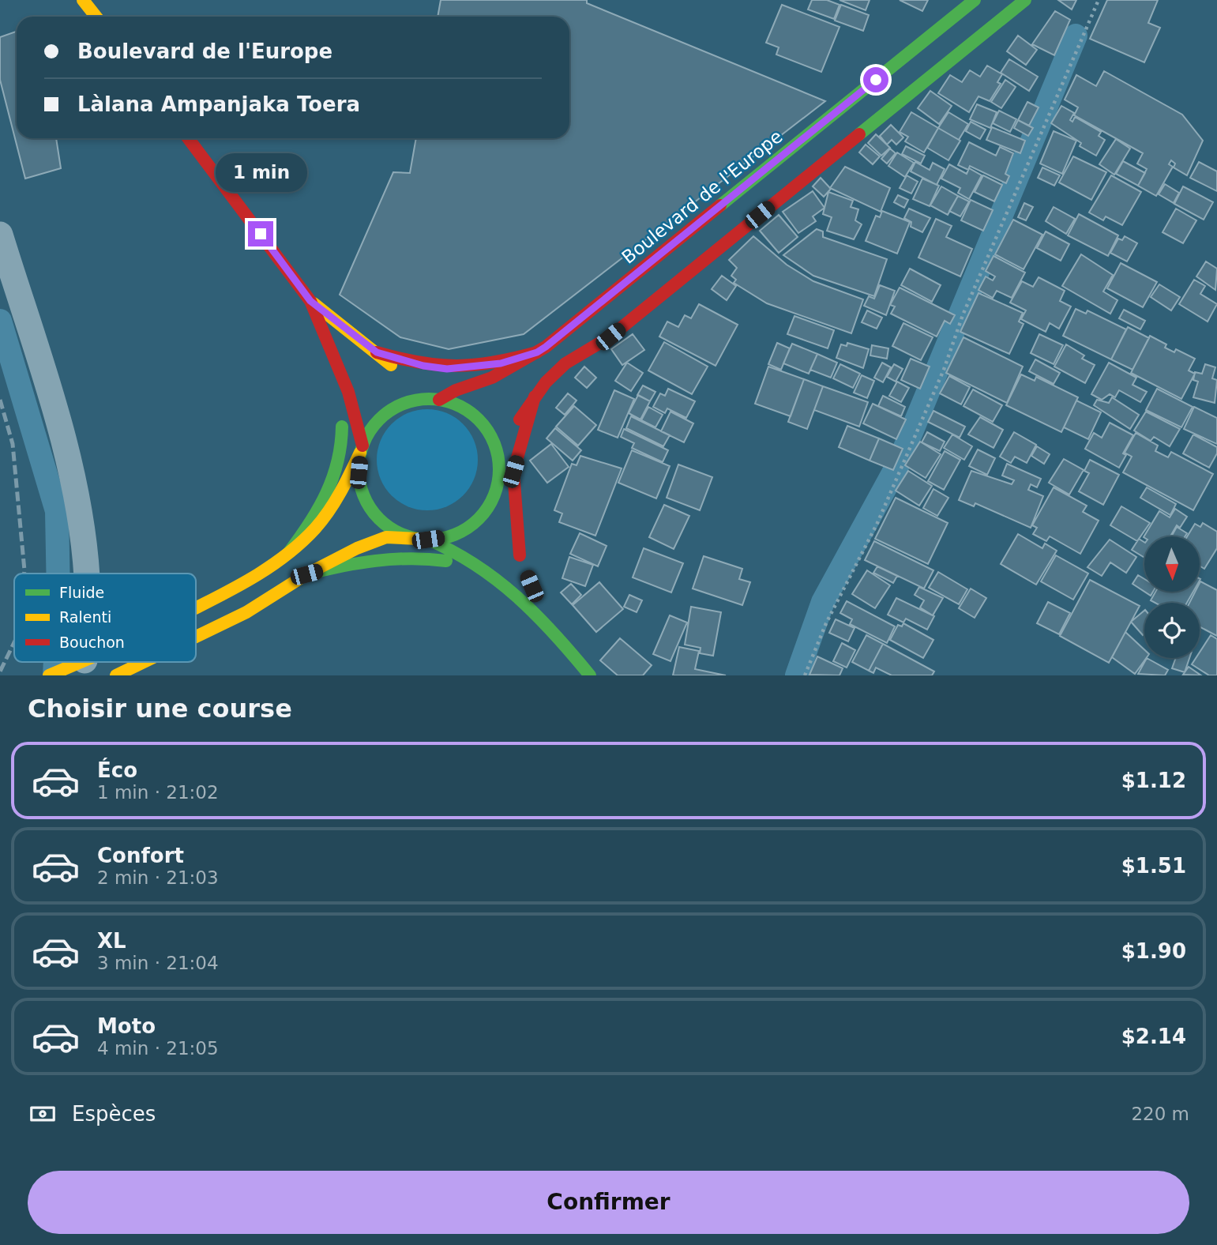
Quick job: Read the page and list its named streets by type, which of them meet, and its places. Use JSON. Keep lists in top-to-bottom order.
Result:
{
  "streets": {
    "main road": ["Boulevard de l'Europe"]
  },
  "legend": ["Fluide", "Ralenti", "Bouchon"],
  "north": "bottom",
  "page": {
    "banner": ["Boulevard de l'Europe", "Làlana Ampanjaka Toera"],
    "bubble": "1 min",
    "heading": "Choisir une course",
    "list": [
      {
        "name": "Éco",
        "note": "1 min · 21:02",
        "value": "$1.12"
      },
      {
        "name": "Confort",
        "note": "2 min · 21:03",
        "value": "$1.51"
      },
      {
        "name": "XL",
        "note": "3 min · 21:04",
        "value": "$1.90"
      },
      {
        "name": "Moto",
        "note": "4 min · 21:05",
        "value": "$2.14"
      }
    ],
    "pay": ["Espèces", "220 m"],
    "buttons": "Confirmer"
  }
}
